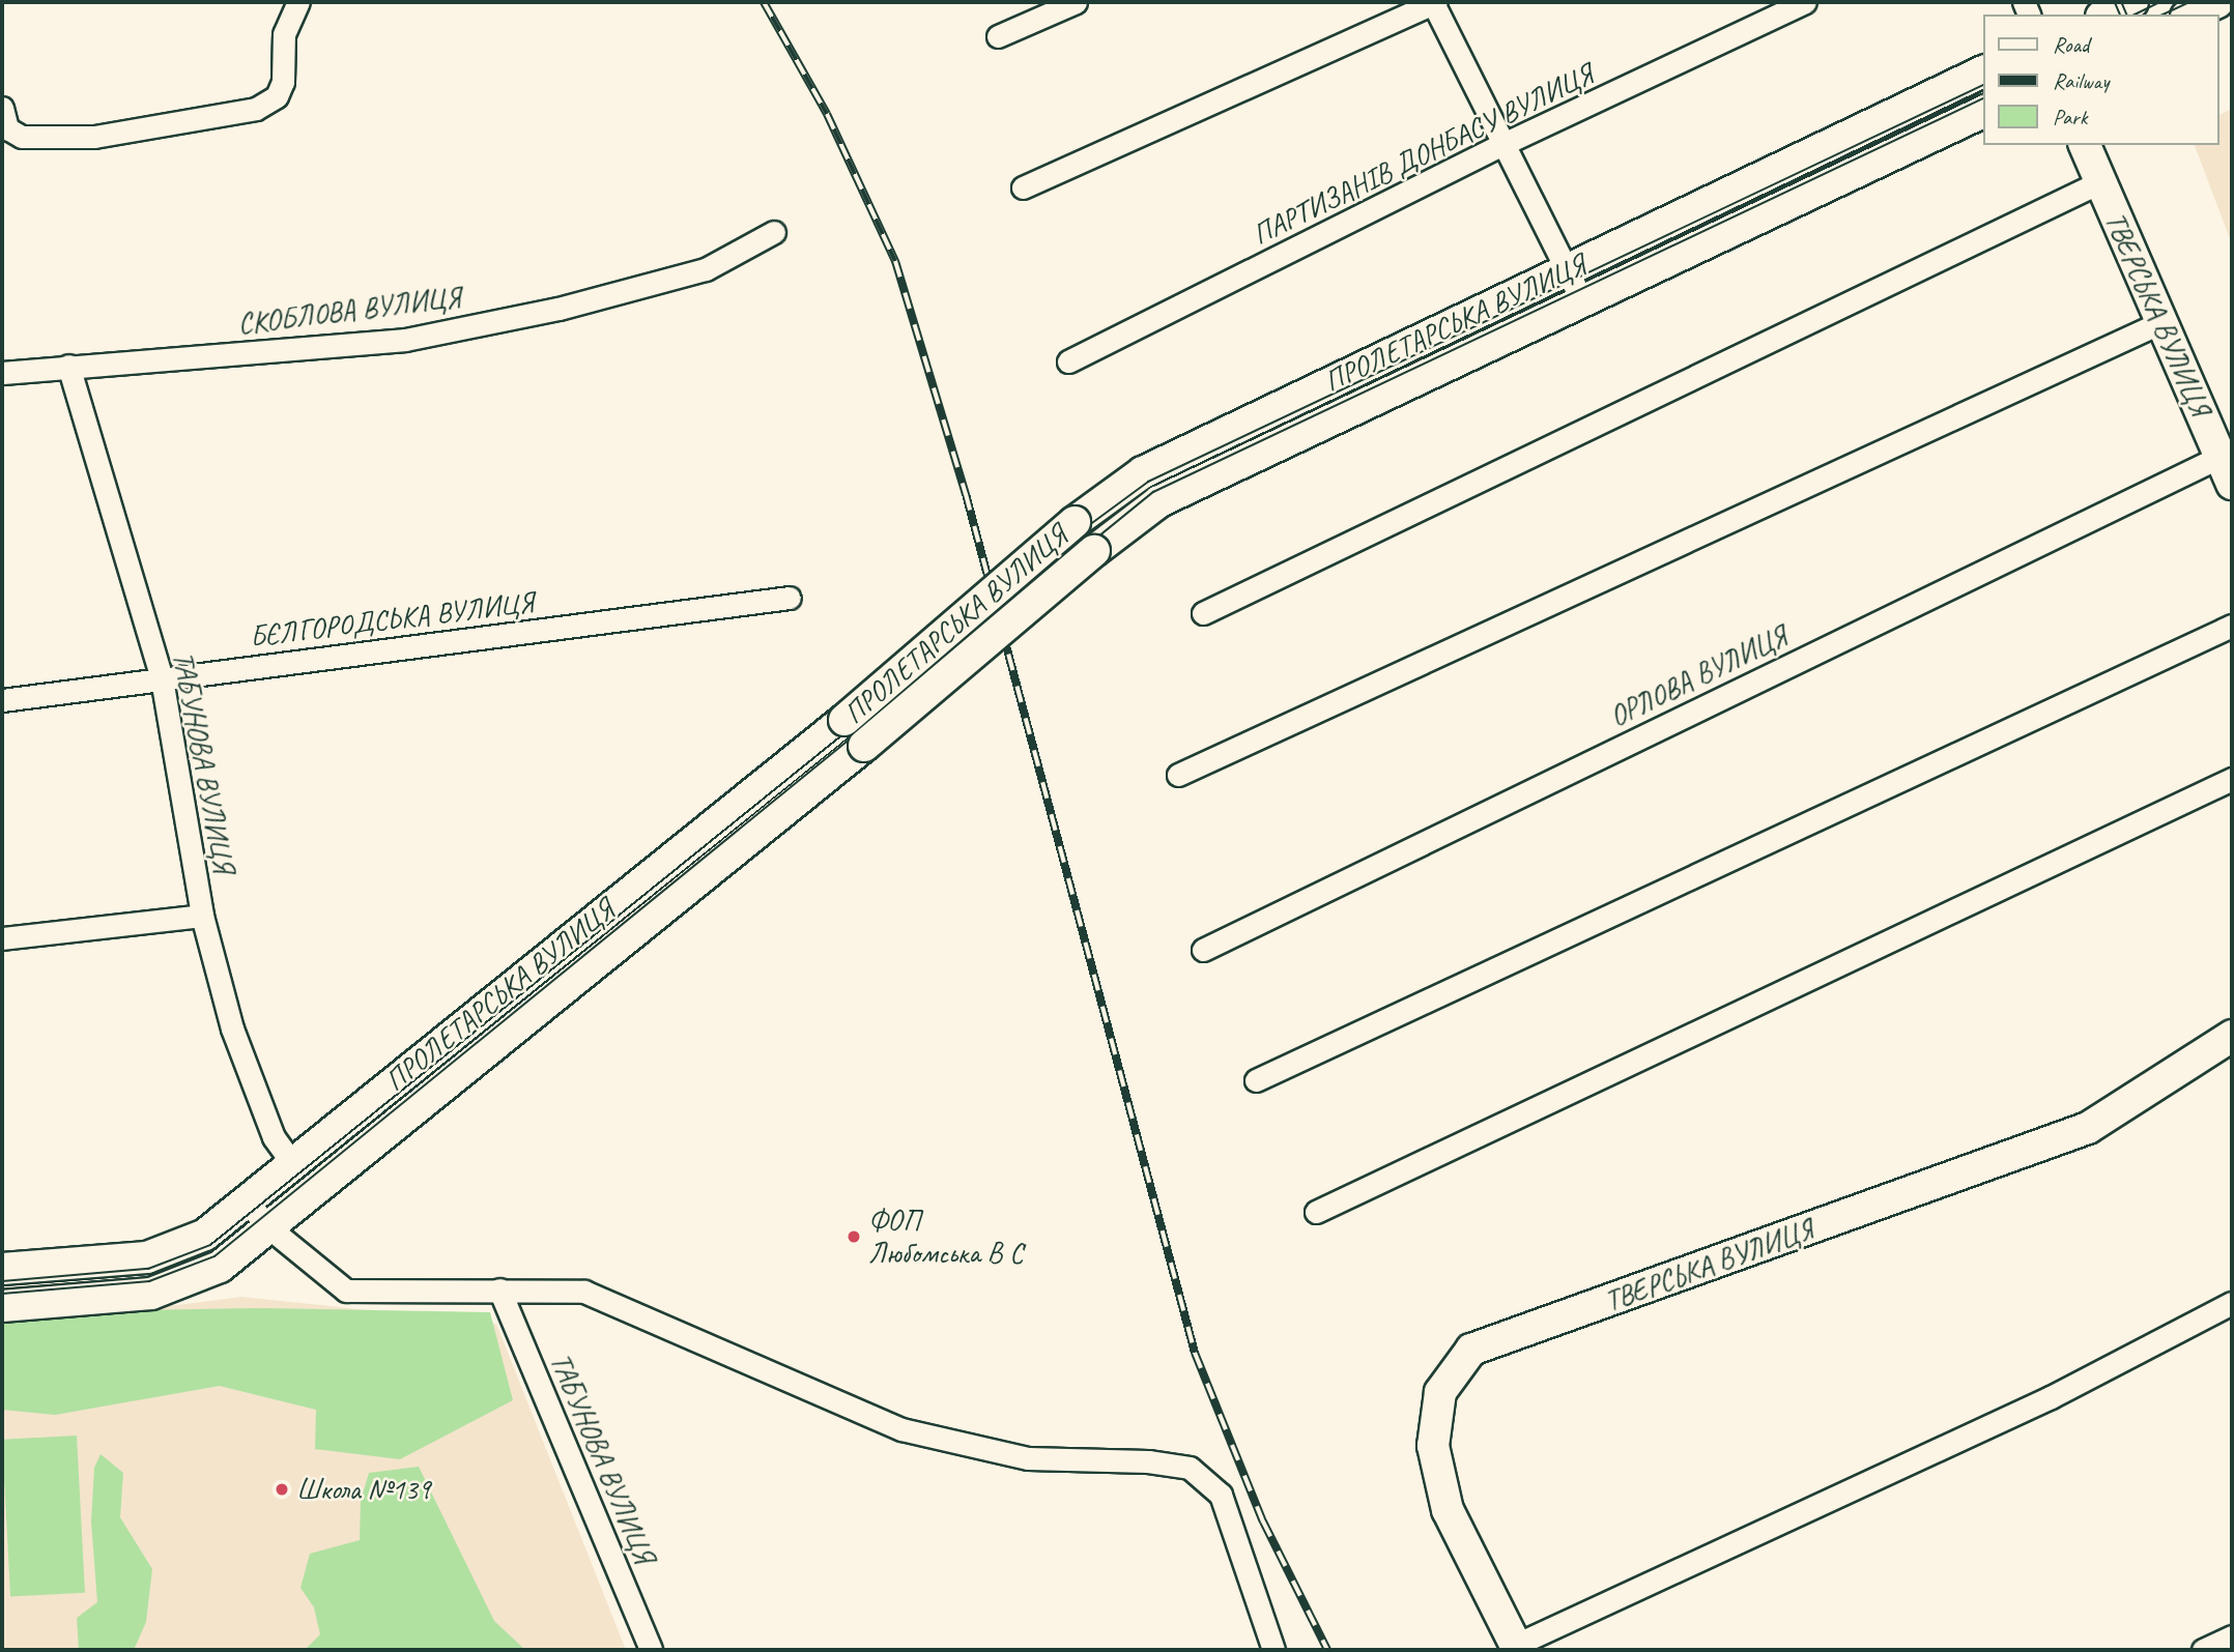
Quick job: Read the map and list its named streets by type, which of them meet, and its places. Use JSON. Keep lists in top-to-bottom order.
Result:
{
  "streets": {
    "main road": ["ТВЕРСЬКА ВУЛИЦЯ", "ПРОЛЕТАРСЬКА ВУЛИЦЯ"],
    "street": [
      "ПАРТИЗАНІВ ДОНБАСУ ВУЛИЦЯ",
      "СКОБЛОВА ВУЛИЦЯ",
      "БЄЛГОРОДСЬКА ВУЛИЦЯ",
      "ОРЛОВА ВУЛИЦЯ",
      "ТАБУНОВА ВУЛИЦЯ"
    ]
  },
  "crossings": [
    ["СКОБЛОВА ВУЛИЦЯ", "ТАБУНОВА ВУЛИЦЯ"],
    ["ТВЕРСЬКА ВУЛИЦЯ", "ОРЛОВА ВУЛИЦЯ"],
    ["ПРОЛЕТАРСЬКА ВУЛИЦЯ", "ТАБУНОВА ВУЛИЦЯ"],
    ["БЄЛГОРОДСЬКА ВУЛИЦЯ", "ТАБУНОВА ВУЛИЦЯ"]
  ],
  "places": ["ФОП Любомська В С", "Школа №139"],
  "legend": ["Road", "Railway", "Park"]
}
